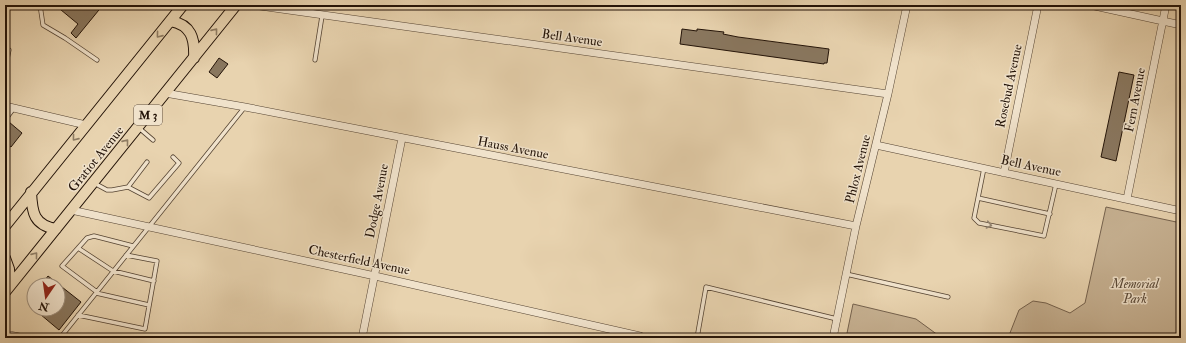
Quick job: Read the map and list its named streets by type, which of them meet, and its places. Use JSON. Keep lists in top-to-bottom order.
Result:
{
  "streets": {
    "main road": ["M 3", "Gratiot Avenue"],
    "street": [
      "Bell Avenue",
      "Rosebud Avenue",
      "Fern Avenue",
      "Hauss Avenue",
      "Phlox Avenue",
      "Dodge Avenue",
      "Chesterfield Avenue"
    ]
  },
  "crossings": [
    ["Bell Avenue", "Rosebud Avenue"],
    ["Bell Avenue", "Fern Avenue"],
    ["Bell Avenue", "Phlox Avenue"],
    ["Hauss Avenue", "Gratiot Avenue"],
    ["Hauss Avenue", "Phlox Avenue"],
    ["Hauss Avenue", "Dodge Avenue"],
    ["Gratiot Avenue", "Chesterfield Avenue"],
    ["Dodge Avenue", "Chesterfield Avenue"]
  ],
  "parks": ["Memorial Park"],
  "north": "bottom"
}
